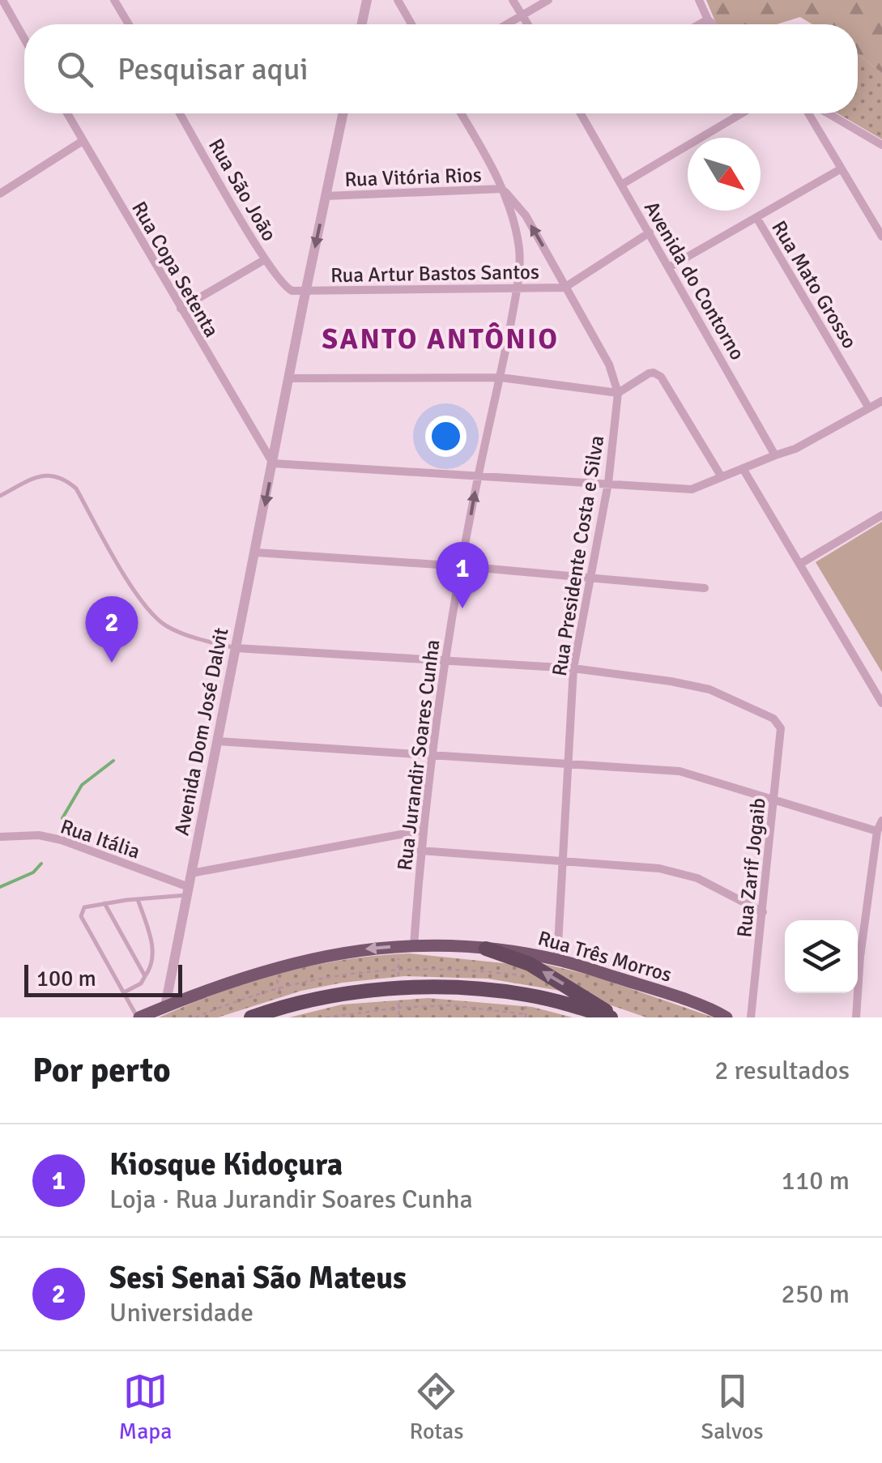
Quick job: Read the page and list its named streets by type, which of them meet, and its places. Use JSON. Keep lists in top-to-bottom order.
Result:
{
  "streets": {
    "main road": ["Rua Três Morros"],
    "street": [
      "Rua Vitória Rios",
      "Rua São João",
      "Rua Copa Setenta",
      "Rua Artur Bastos Santos",
      "Avenida do Contorno",
      "Rua Mato Grosso",
      "Rua Presidente Costa e Silva",
      "Avenida Dom José Dalvit",
      "Rua Jurandir Soares Cunha",
      "Rua Itália",
      "Rua Zarif Jogaib"
    ]
  },
  "crossings": [
    ["Rua Vitória Rios", "Rua Presidente Costa e Silva"],
    ["Rua Vitória Rios", "Avenida Dom José Dalvit"],
    ["Rua Vitória Rios", "Rua Jurandir Soares Cunha"],
    ["Rua São João", "Rua Artur Bastos Santos"],
    ["Rua São João", "Avenida Dom José Dalvit"],
    ["Rua Copa Setenta", "Avenida Dom José Dalvit"],
    ["Rua Artur Bastos Santos", "Rua Presidente Costa e Silva"],
    ["Rua Artur Bastos Santos", "Avenida Dom José Dalvit"],
    ["Rua Artur Bastos Santos", "Rua Jurandir Soares Cunha"],
    ["Rua Presidente Costa e Silva", "Rua Jurandir Soares Cunha"],
    ["Rua Presidente Costa e Silva", "Rua Zarif Jogaib"],
    ["Rua Presidente Costa e Silva", "Rua Três Morros"],
    ["Avenida Dom José Dalvit", "Rua Itália"],
    ["Avenida Dom José Dalvit", "Rua Três Morros"],
    ["Rua Jurandir Soares Cunha", "Rua Três Morros"]
  ],
  "districts": ["SANTO ANTÔNIO"],
  "scale_bar": "100 m",
  "north": "bottom right",
  "page": {
    "search": "Pesquisar aqui",
    "pins": ["1", "2"],
    "scale": "100 m",
    "heading": ["Por perto", "2 resultados"],
    "list": [
      {
        "mark": "1",
        "name": "Kiosque Kidoçura",
        "note": "Loja · Rua Jurandir Soares Cunha",
        "value": "110 m"
      },
      {
        "mark": "2",
        "name": "Sesi Senai São Mateus",
        "note": "Universidade",
        "value": "250 m"
      }
    ],
    "nav": ["Mapa", "Rotas", "Salvos"]
  }
}
